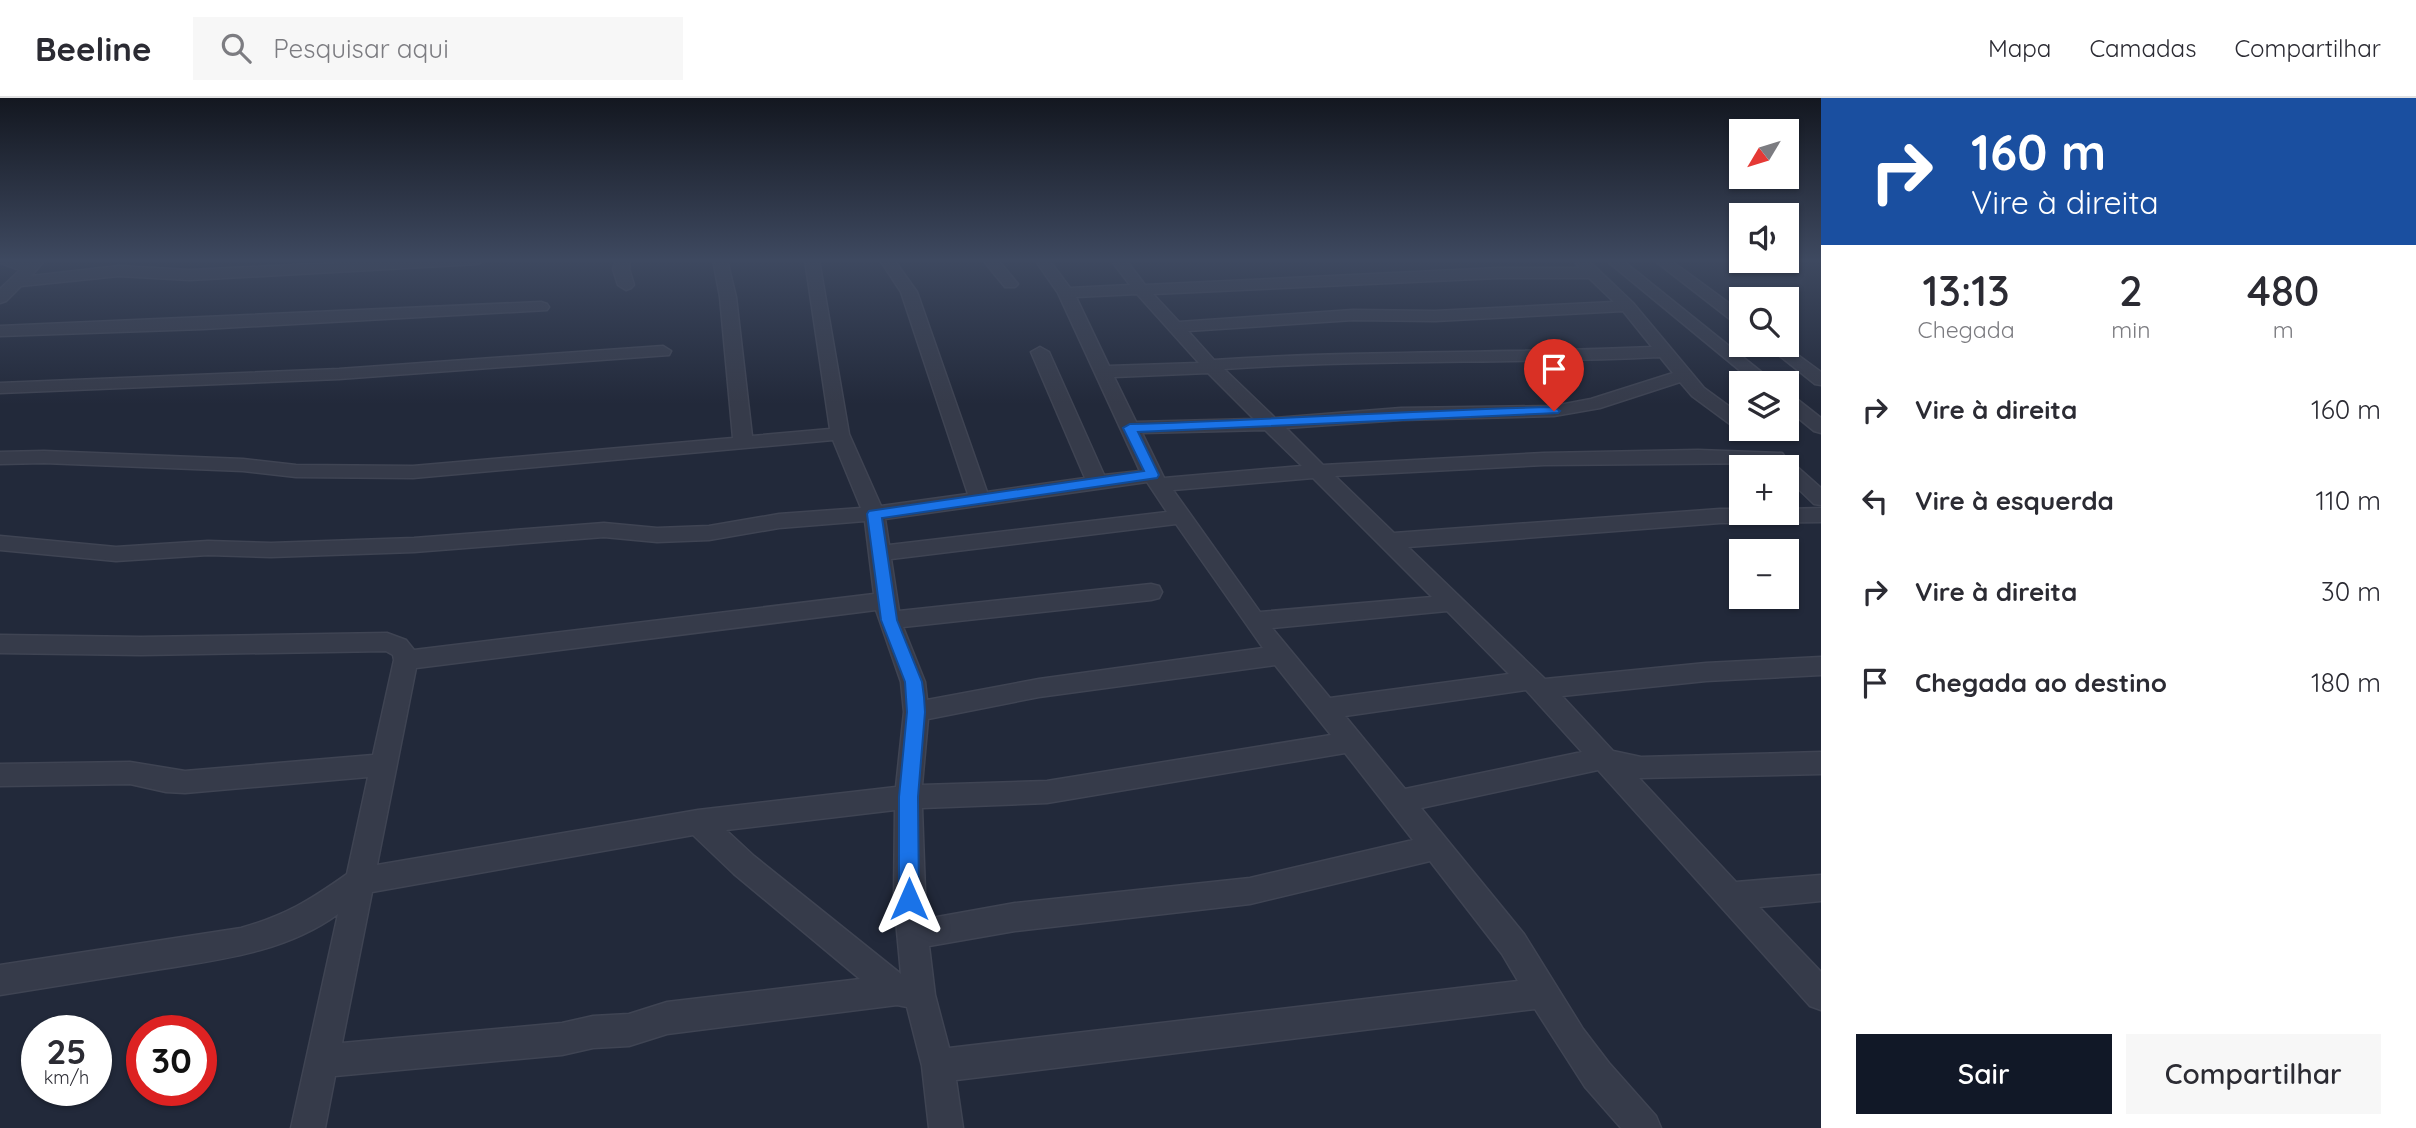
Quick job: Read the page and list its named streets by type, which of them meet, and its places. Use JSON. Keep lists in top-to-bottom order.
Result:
{
  "north": "bottom left",
  "page": {
    "header": "Beeline",
    "search": "Pesquisar aqui",
    "nav": ["Mapa", "Camadas", "Compartilhar"],
    "turn": ["160 m", "Vire à direita"],
    "map_buttons": ["+", "−"],
    "eta": [
      "13:13",
      "Chegada",
      "2",
      "min",
      "480",
      "m"
    ],
    "list": [
      {
        "name": "Vire à direita",
        "value": "160 m"
      },
      {
        "name": "Vire à esquerda",
        "value": "110 m"
      },
      {
        "name": "Vire à direita",
        "value": "30 m"
      },
      {
        "name": "Chegada ao destino",
        "value": "180 m"
      }
    ],
    "speed": "25 km/h",
    "limit": "30",
    "buttons": ["Sair", "Compartilhar"]
  }
}
